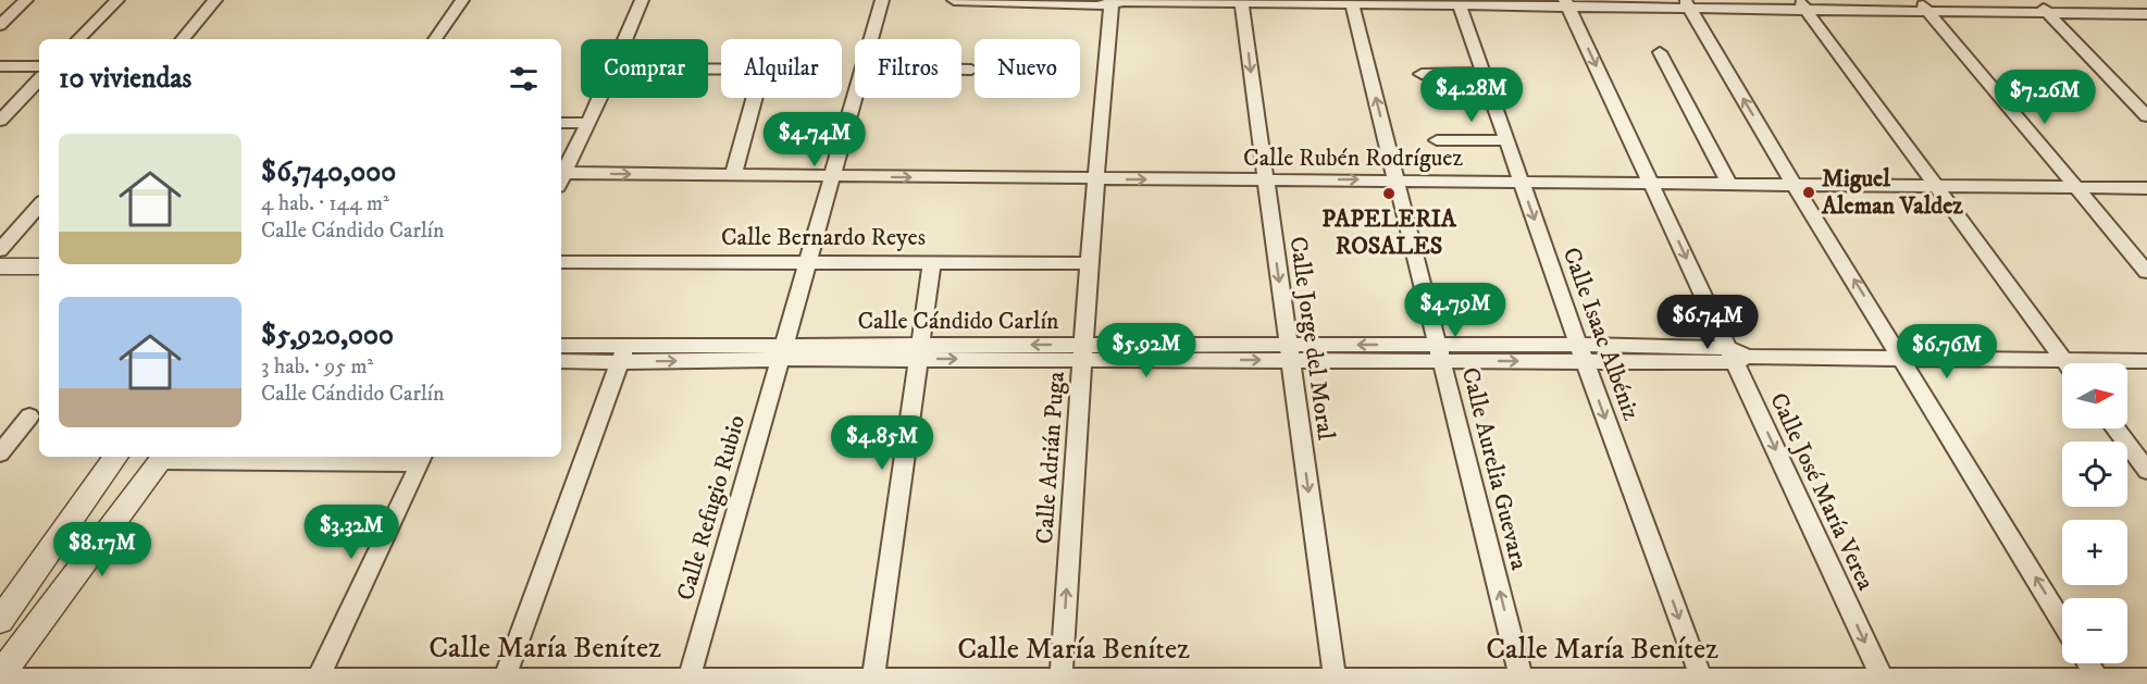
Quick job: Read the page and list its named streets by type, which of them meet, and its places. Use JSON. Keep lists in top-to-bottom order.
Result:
{
  "streets": {
    "street": [
      "Calle Rubén Rodríguez",
      "Calle Bernardo Reyes",
      "Calle Cándido Carlín",
      "Calle Isaac Albéniz",
      "Calle Jorge del Moral",
      "Calle Adrián Puga",
      "Calle Aurelia Guevara",
      "Calle José María Verea",
      "Calle Refugio Rubio",
      "Calle María Benítez"
    ]
  },
  "crossings": [
    ["Calle Rubén Rodríguez", "Calle Isaac Albéniz"],
    ["Calle Rubén Rodríguez", "Calle Jorge del Moral"],
    ["Calle Rubén Rodríguez", "Calle Adrián Puga"],
    ["Calle Rubén Rodríguez", "Calle Aurelia Guevara"],
    ["Calle Rubén Rodríguez", "Calle José María Verea"],
    ["Calle Rubén Rodríguez", "Calle Refugio Rubio"],
    ["Calle Bernardo Reyes", "Calle Adrián Puga"],
    ["Calle Bernardo Reyes", "Calle Refugio Rubio"],
    ["Calle Cándido Carlín", "Calle Isaac Albéniz"],
    ["Calle Cándido Carlín", "Calle Jorge del Moral"],
    ["Calle Cándido Carlín", "Calle Adrián Puga"],
    ["Calle Cándido Carlín", "Calle Aurelia Guevara"],
    ["Calle Cándido Carlín", "Calle José María Verea"],
    ["Calle Cándido Carlín", "Calle Refugio Rubio"],
    ["Calle Isaac Albéniz", "Calle María Benítez"],
    ["Calle Jorge del Moral", "Calle María Benítez"],
    ["Calle Adrián Puga", "Calle María Benítez"],
    ["Calle Aurelia Guevara", "Calle María Benítez"],
    ["Calle José María Verea", "Calle María Benítez"],
    ["Calle Refugio Rubio", "Calle María Benítez"]
  ],
  "one_way": [
    "Calle Rubén Rodríguez",
    "Calle Isaac Albéniz",
    "Calle Jorge del Moral",
    "Calle Adrián Puga",
    "Calle Aurelia Guevara"
  ],
  "places": ["Miguel Aleman Valdez", "PAPELERIA ROSALES"],
  "north": "right",
  "page": {
    "chip": [
      "Comprar",
      "Alquilar",
      "Filtros",
      "Nuevo"
    ],
    "heading": "10 viviendas",
    "price": [
      "$4.28M",
      "$7.26M",
      "$4.74M",
      "$4.79M",
      "$6.74M",
      "$5.92M",
      "$6.76M",
      "$4.85M",
      "$3.32M",
      "$8.17M"
    ],
    "list": [
      {
        "name": "$6,740,000",
        "note": "4 hab. · 144 m² · Calle Cándido Carlín"
      },
      {
        "name": "$5,920,000",
        "note": "3 hab. · 95 m² · Calle Cándido Carlín"
      }
    ],
    "map_buttons": ["+", "−"]
  }
}
